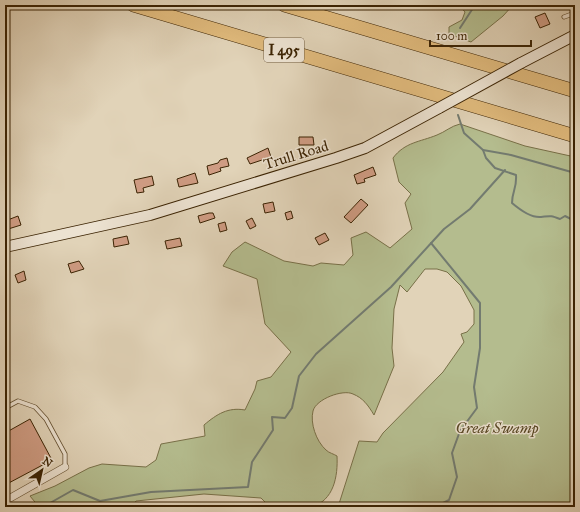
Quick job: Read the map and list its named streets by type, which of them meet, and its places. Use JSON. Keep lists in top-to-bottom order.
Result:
{
  "streets": {
    "highway": ["I 495"],
    "street": ["Trull Road"]
  },
  "parks": ["Great Swamp"],
  "scale_bar": "100 m",
  "north": "top right"
}
